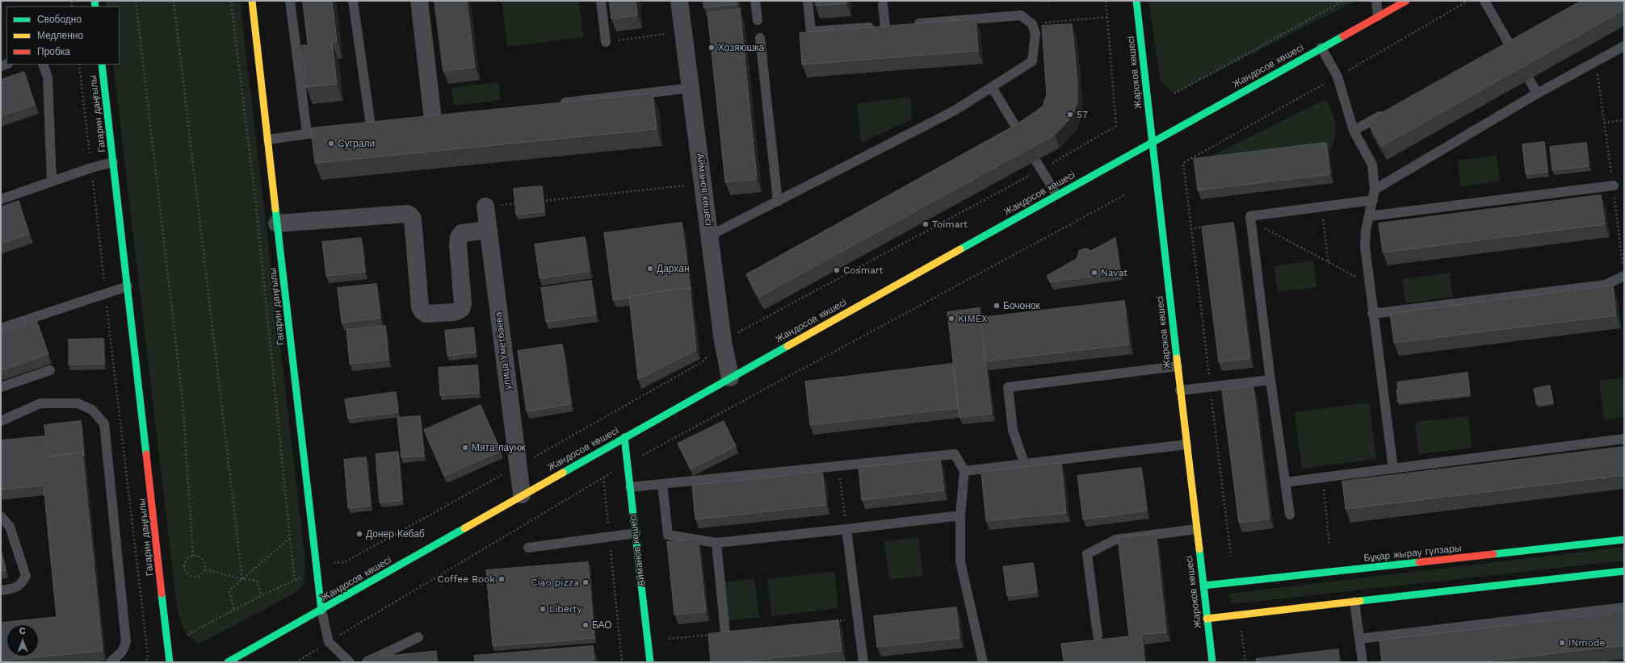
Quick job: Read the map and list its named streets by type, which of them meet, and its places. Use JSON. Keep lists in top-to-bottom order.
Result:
{
  "streets": {
    "street": [
      "Жандосов көшесі",
      "Жароков көшесі",
      "Гагарин даңғылы",
      "Айманов көшесі",
      "улица Уметбаева",
      "Бұқар жырау гүлзары"
    ]
  },
  "crossings": [
    ["Жандосов көшесі", "Жароков көшесі"],
    ["Жандосов көшесі", "Гагарин даңғылы"],
    ["Жандосов көшесі", "Айманов көшесі"],
    ["Жандосов көшесі", "улица Уметбаева"],
    ["Жароков көшесі", "Бұқар жырау гүлзары"]
  ],
  "places": [
    "Хозяюшка",
    "57",
    "Суграли",
    "Toimart",
    "Дархан",
    "Cosmart",
    "Navat",
    "Бочонок",
    "KIMEX",
    "Мята лаунж",
    "Донер Кебаб",
    "Coffee Book",
    "Ciao pizza",
    "Liberty",
    "БАО",
    "INmode"
  ],
  "legend": ["Свободно", "Медленно", "Пробка"],
  "north": "top"
}
